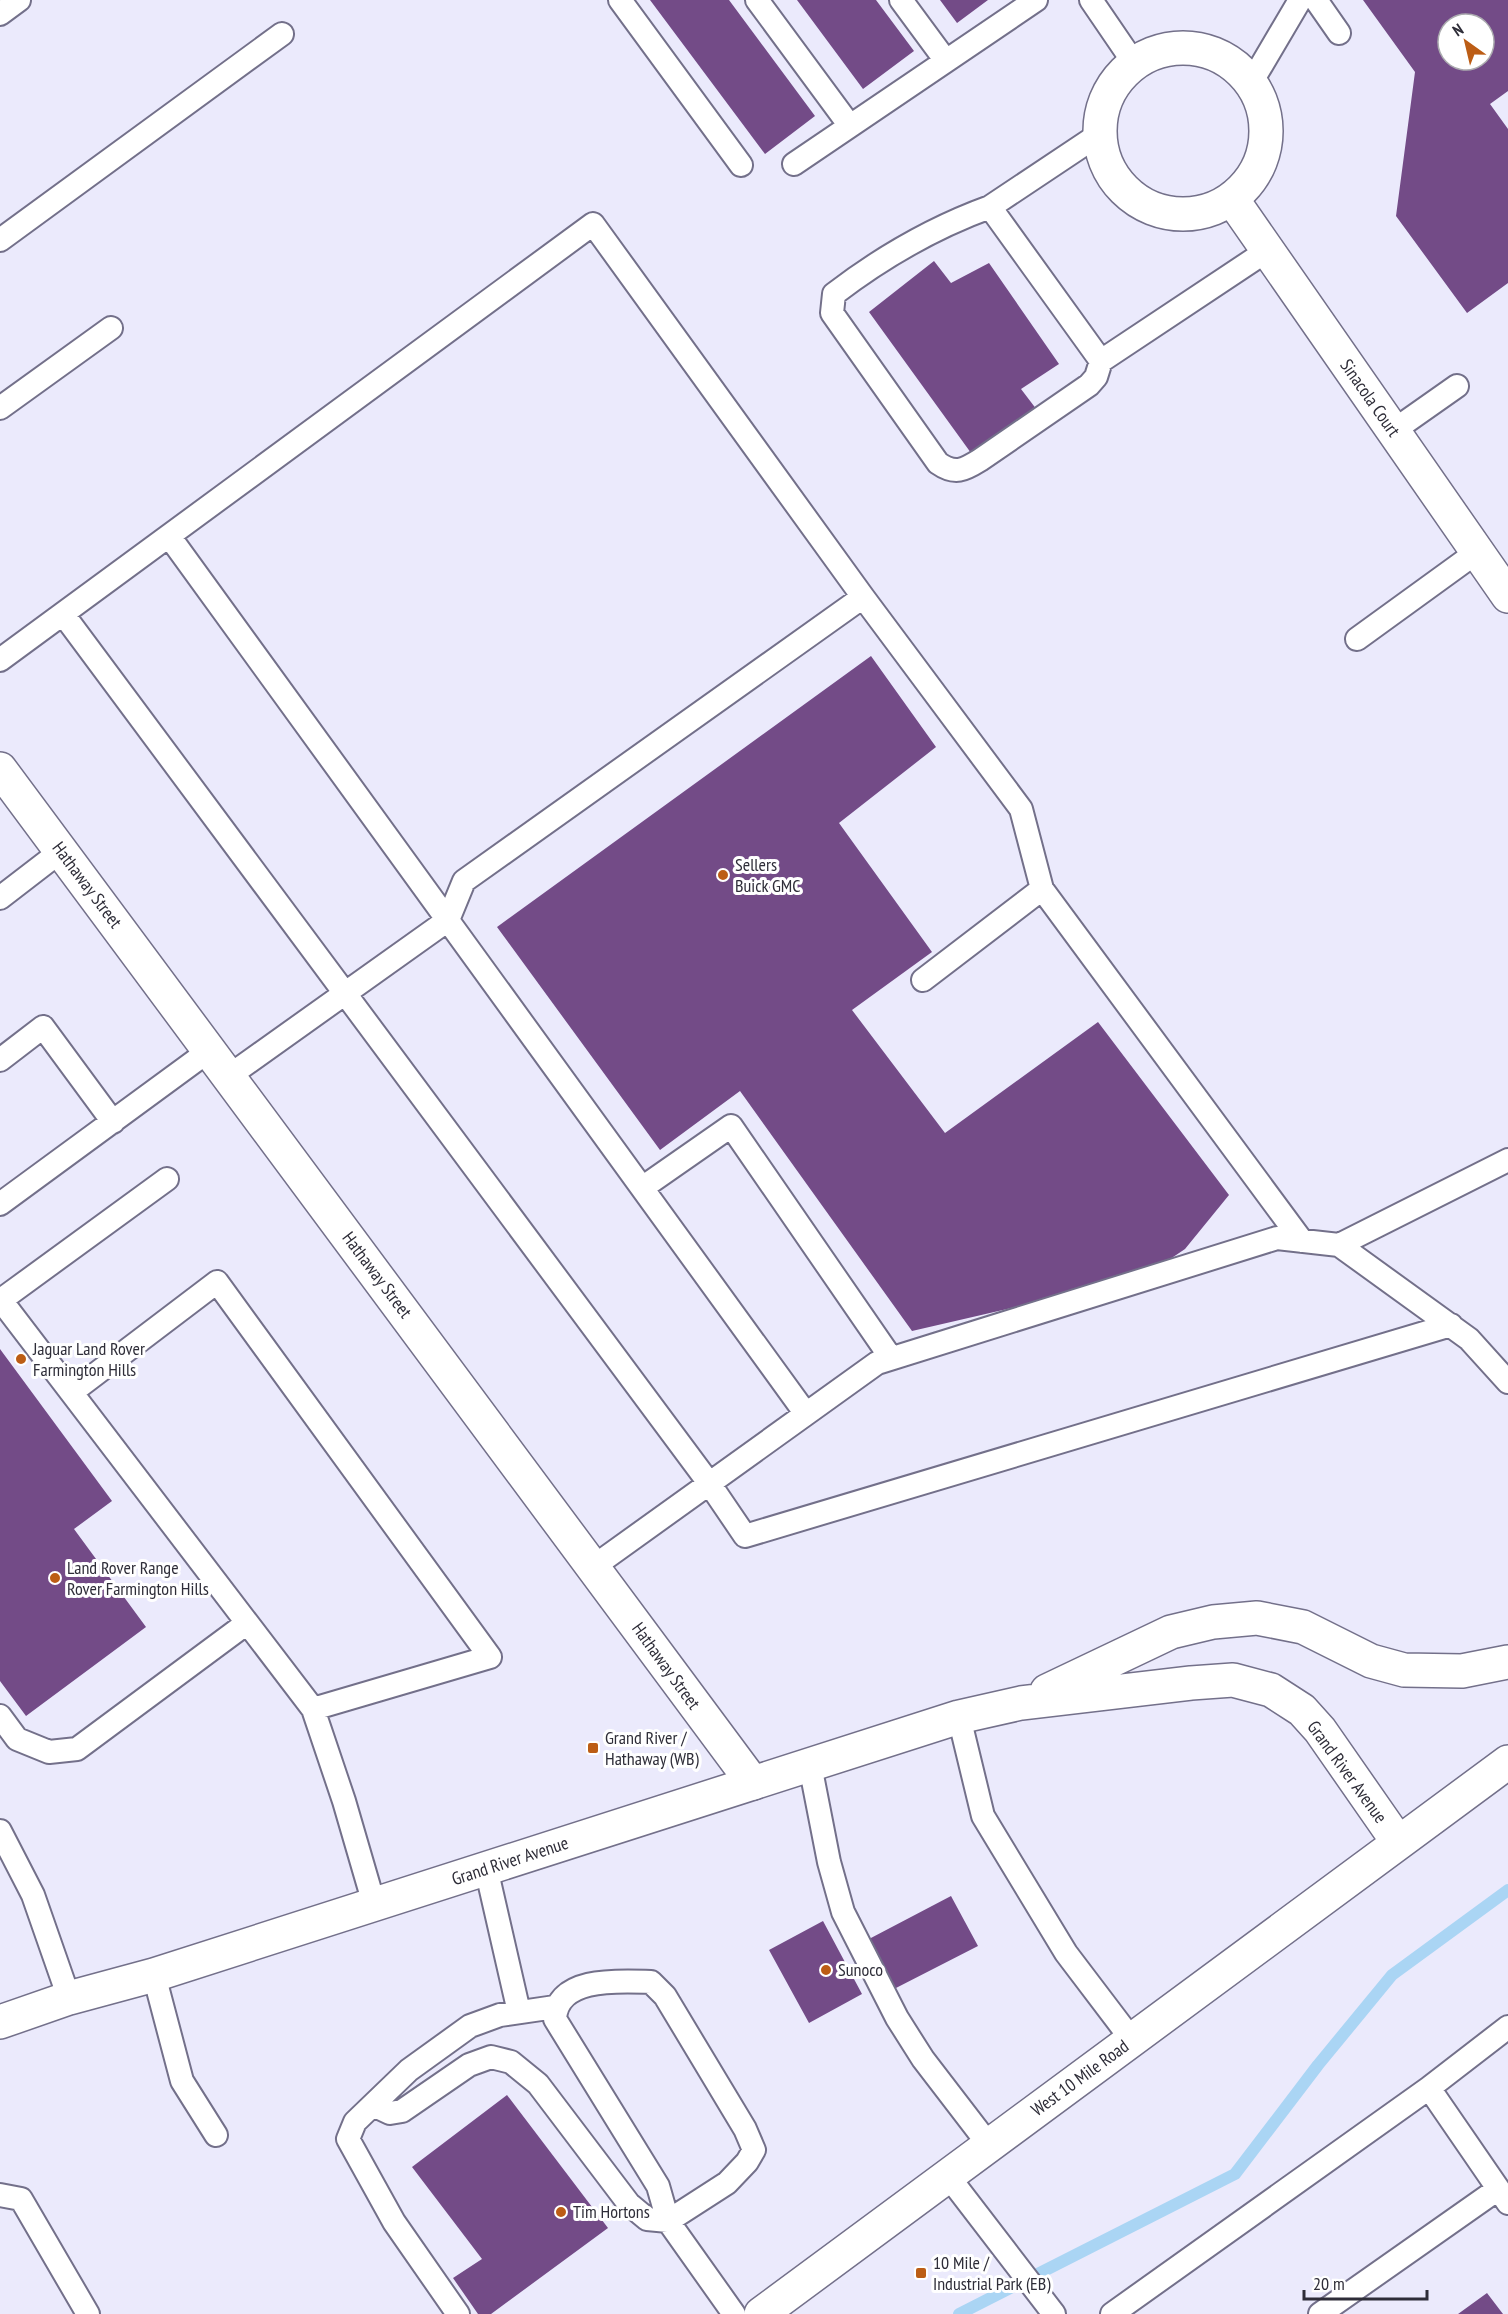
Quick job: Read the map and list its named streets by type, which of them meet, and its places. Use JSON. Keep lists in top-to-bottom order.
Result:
{
  "streets": {
    "main road": [
      "Sinacola Court",
      "Hathaway Street",
      "Grand River Avenue",
      "West 10 Mile Road"
    ]
  },
  "crossings": [
    ["Hathaway Street", "Grand River Avenue"],
    ["Grand River Avenue", "West 10 Mile Road"]
  ],
  "places": {
    "other": [
      "Sellers Buick GMC",
      "Jaguar Land Rover Farmington Hills",
      "Land Rover Range Rover Farmington Hills",
      "Sunoco",
      "Tim Hortons"
    ],
    "transit": ["Grand River / Hathaway (WB)", "10 Mile / Industrial Park (EB)"]
  },
  "scale_bar": "20 m",
  "north": "top left"
}
